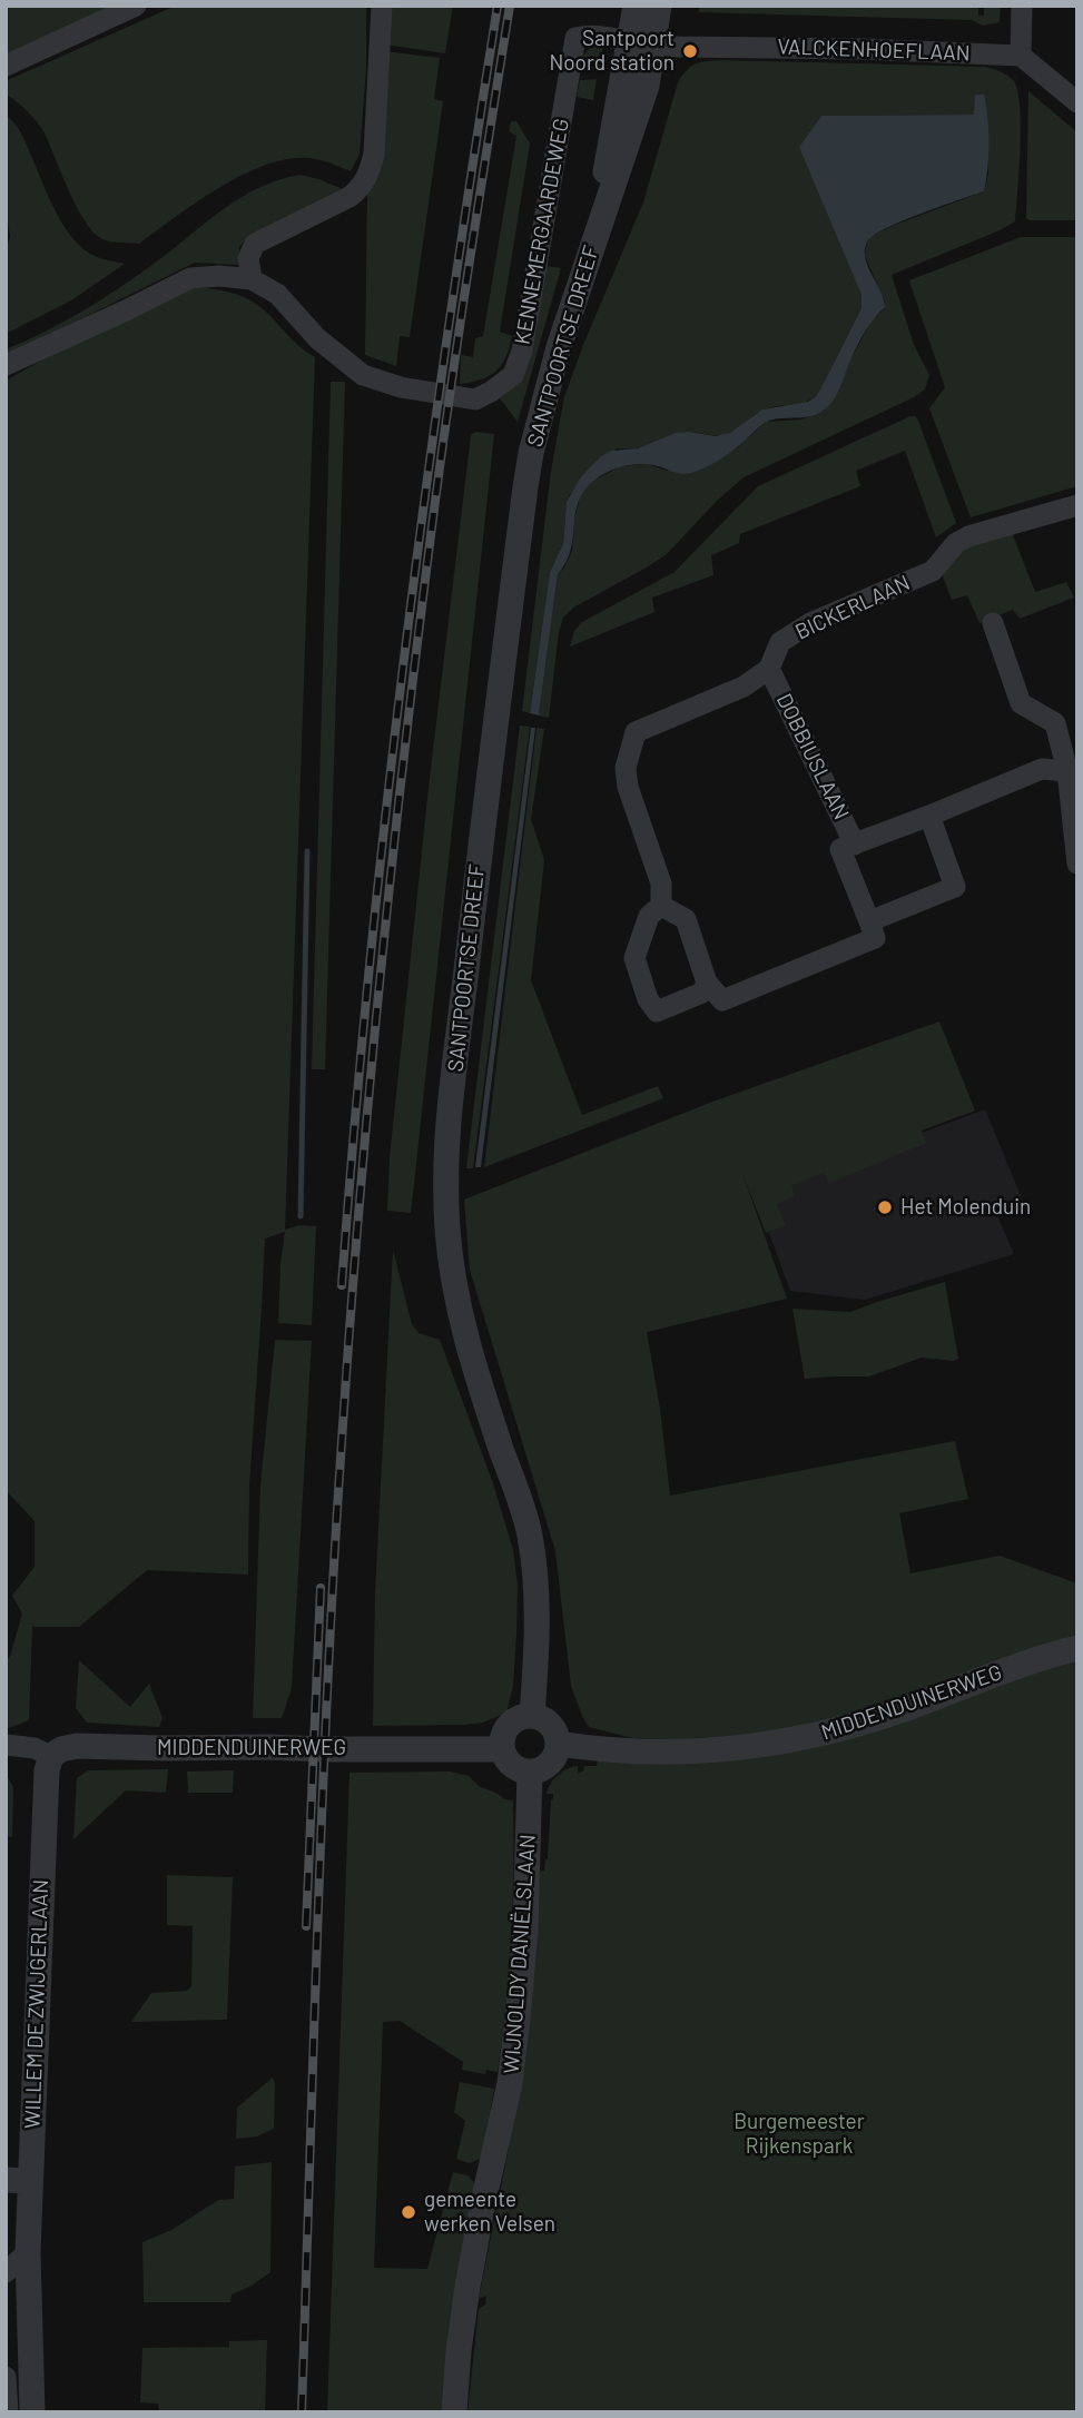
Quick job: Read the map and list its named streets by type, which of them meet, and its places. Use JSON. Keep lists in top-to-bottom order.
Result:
{
  "streets": {
    "street": [
      "VALCKENHOEFLAAN",
      "KENNEMERGAARDEWEG",
      "SANTPOORTSE DREEF",
      "BICKERLAAN",
      "DOBBIUSLAAN",
      "MIDDENDUINERWEG",
      "WIJNOLDY DANIËLSLAAN",
      "WILLEM DE ZWIJGERLAAN"
    ]
  },
  "crossings": [
    ["VALCKENHOEFLAAN", "KENNEMERGAARDEWEG"],
    ["VALCKENHOEFLAAN", "SANTPOORTSE DREEF"],
    ["KENNEMERGAARDEWEG", "SANTPOORTSE DREEF"],
    ["SANTPOORTSE DREEF", "MIDDENDUINERWEG"],
    ["SANTPOORTSE DREEF", "WIJNOLDY DANIËLSLAAN"],
    ["BICKERLAAN", "DOBBIUSLAAN"],
    ["MIDDENDUINERWEG", "WIJNOLDY DANIËLSLAAN"],
    ["MIDDENDUINERWEG", "WILLEM DE ZWIJGERLAAN"]
  ],
  "parks": ["Burgemeester Rijkenspark"],
  "places": ["Santpoort Noord station", "Het Molenduin", "gemeente werken Velsen"]
}
